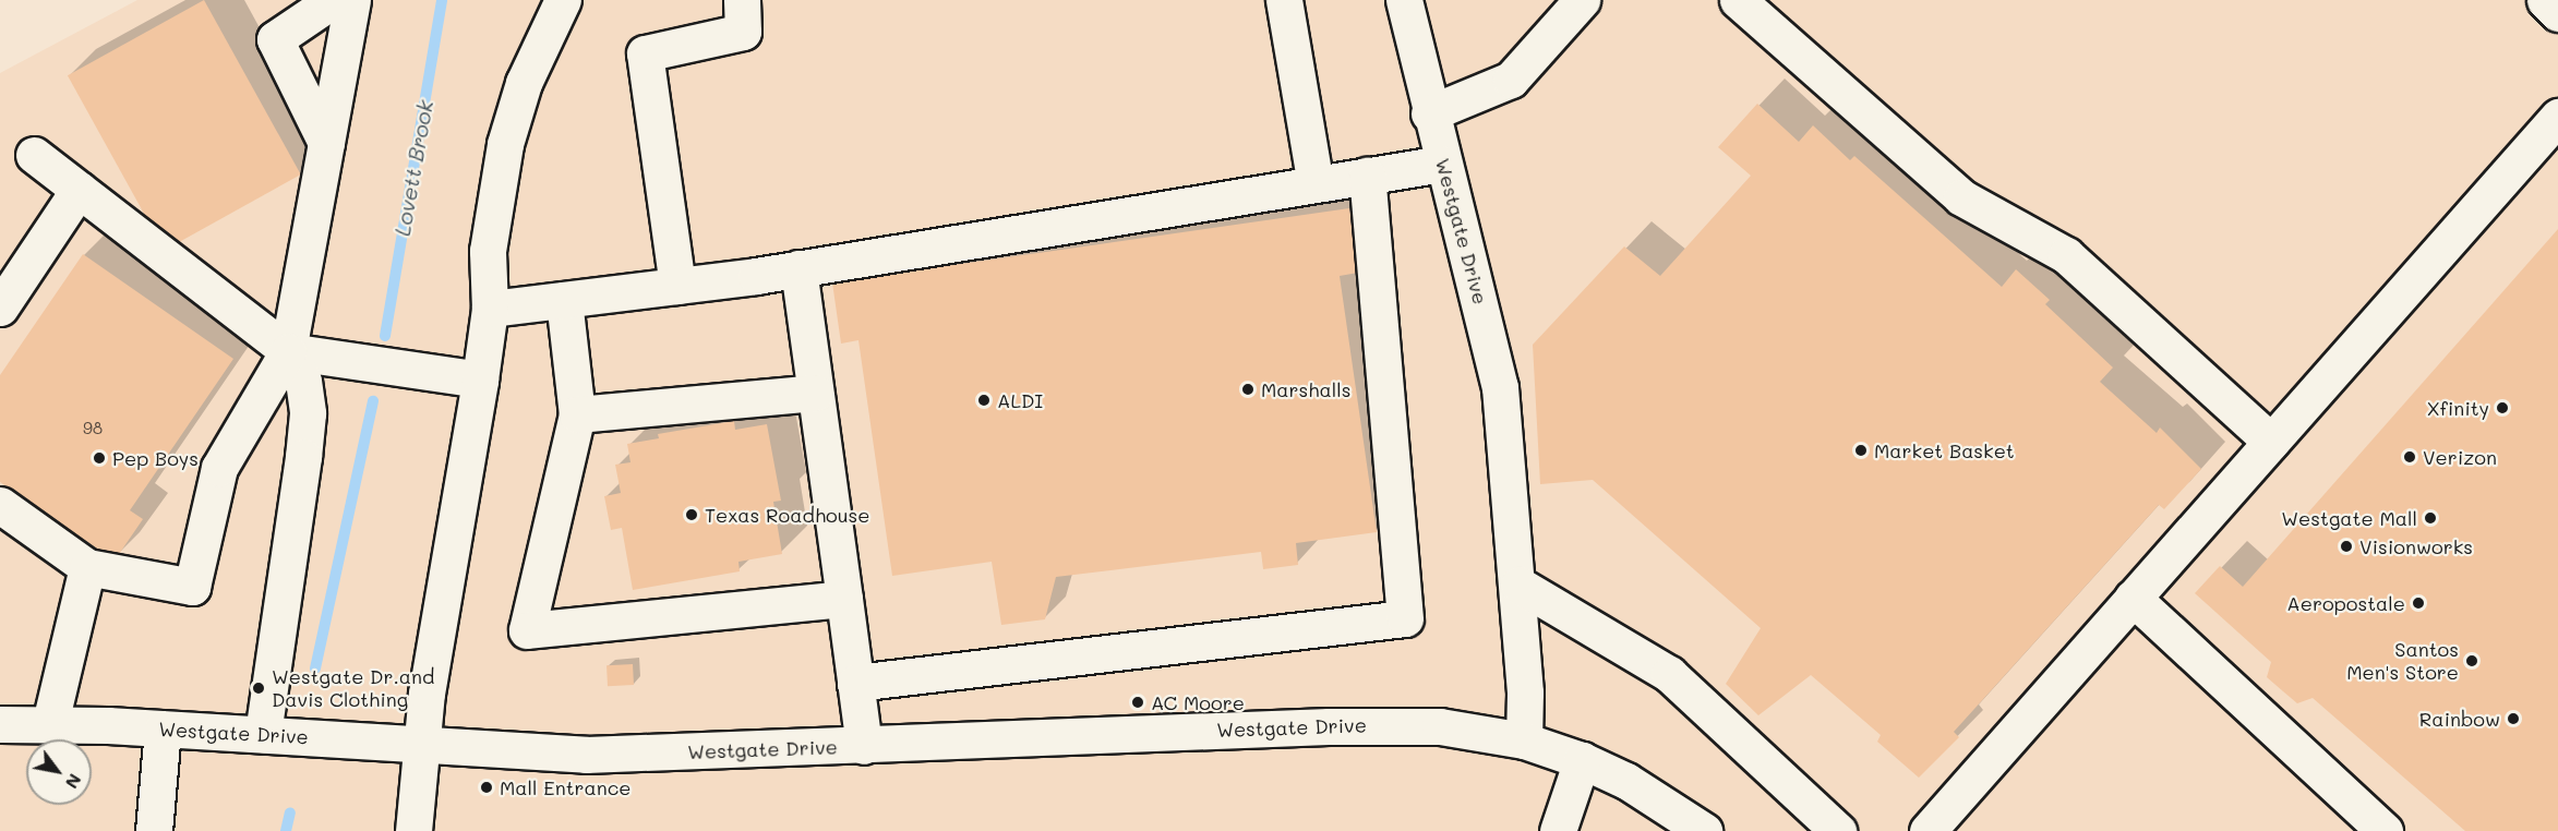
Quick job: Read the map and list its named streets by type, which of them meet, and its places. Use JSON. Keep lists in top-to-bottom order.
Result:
{
  "streets": {
    "street": ["Westgate Drive"]
  },
  "water": ["Lovett Brook"],
  "places": [
    "Marshalls",
    "ALDI",
    "Xfinity",
    "Market Basket",
    "Verizon",
    "Pep Boys",
    "Texas Roadhouse",
    "Westgate Mall",
    "Visionworks",
    "Aeropostale",
    "Santos Men's Store",
    "Westgate Dr.and Davis Clothing",
    "AC Moore",
    "Rainbow",
    "Mall Entrance"
  ],
  "house_numbers": ["98"],
  "north": "bottom right"
}
